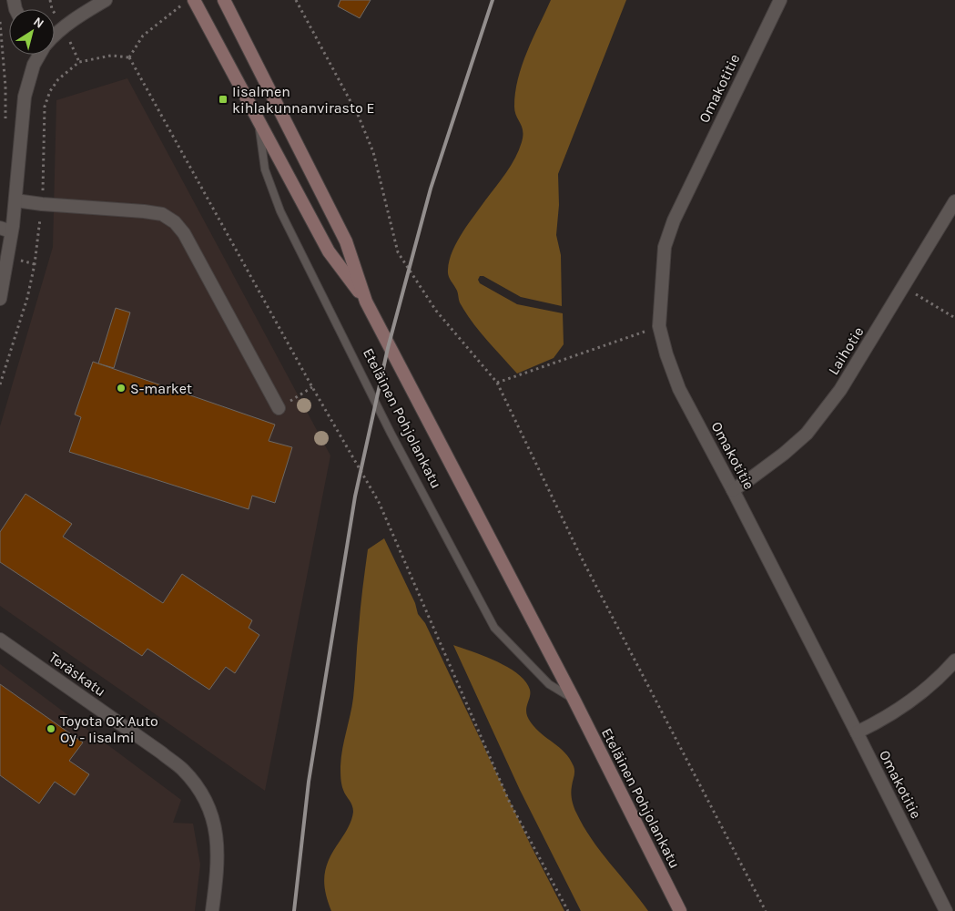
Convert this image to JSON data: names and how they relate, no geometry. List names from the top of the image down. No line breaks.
{"streets":{"main road":["Eteläinen Pohjolankatu"],"street":["Omakotitie","Laihotie","Teräskatu"]},"crossings":[["Omakotitie","Laihotie"]],"places":{"transit":["Iisalmen kihlakunnanvirasto E"],"other":["S-market","Toyota OK Auto Oy - Iisalmi"]},"north":"top right"}
